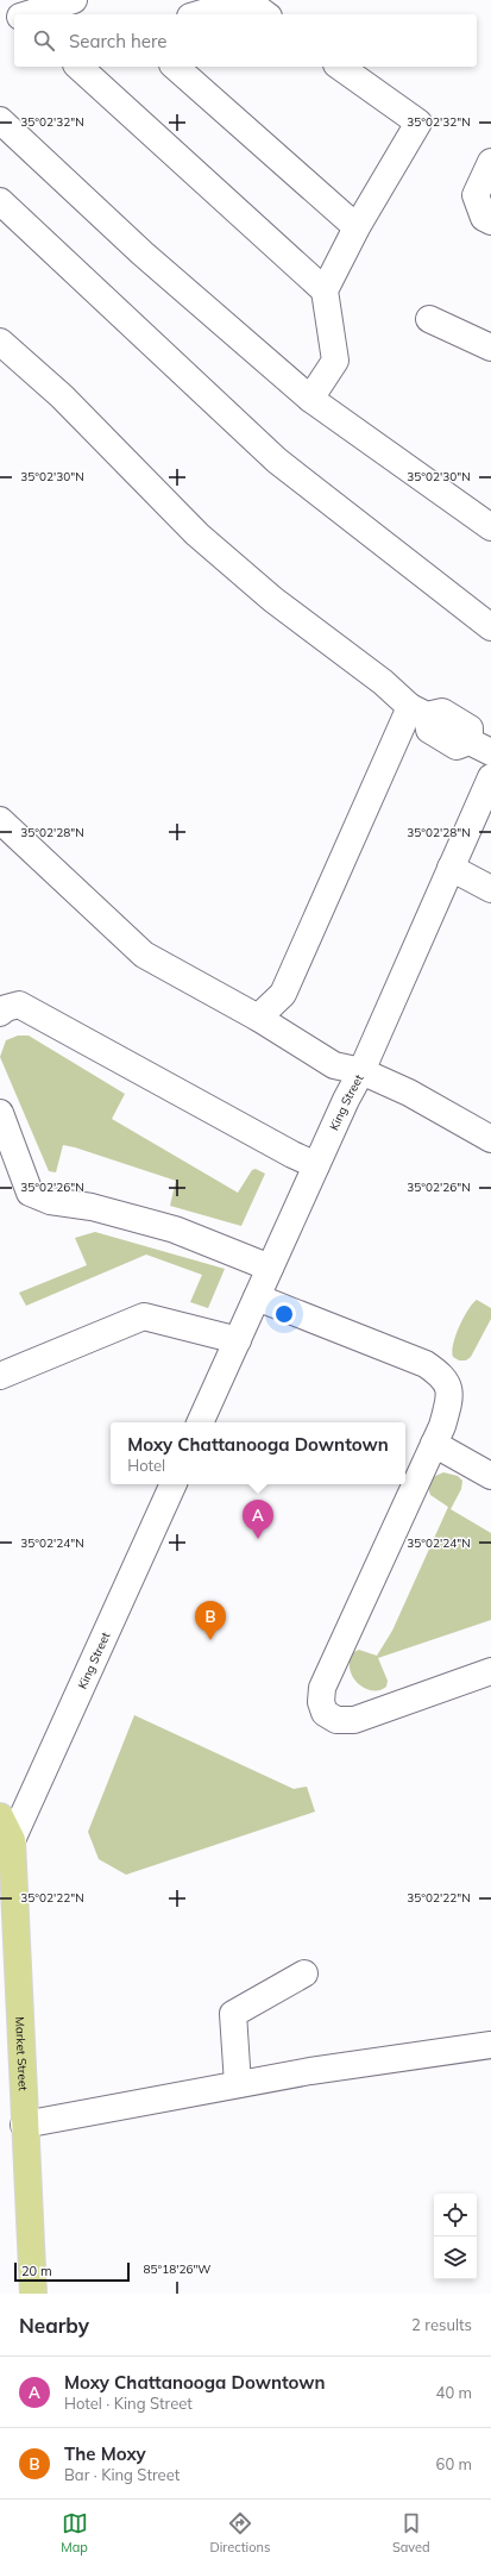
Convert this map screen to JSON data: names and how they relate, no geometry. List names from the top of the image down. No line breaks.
{"streets":{"main road":["Market Street"],"street":["King Street"]},"crossings":[["King Street","Market Street"]],"scale_bar":"20 m","page":{"search":"Search here","popup":["Moxy Chattanooga Downtown","Hotel"],"pins":["A","B"],"scale":"20 m","heading":["Nearby","2 results"],"list":[{"mark":"A","name":"Moxy Chattanooga Downtown","note":"Hotel · King Street","value":"40 m"},{"mark":"B","name":"The Moxy","note":"Bar · King Street","value":"60 m"}],"nav":["Map","Directions","Saved"]},"coordinates":["35°02'32\"N","35°02'30\"N","35°02'28\"N","35°02'26\"N","35°02'24\"N","35°02'22\"N","85°18'26\"W"]}
